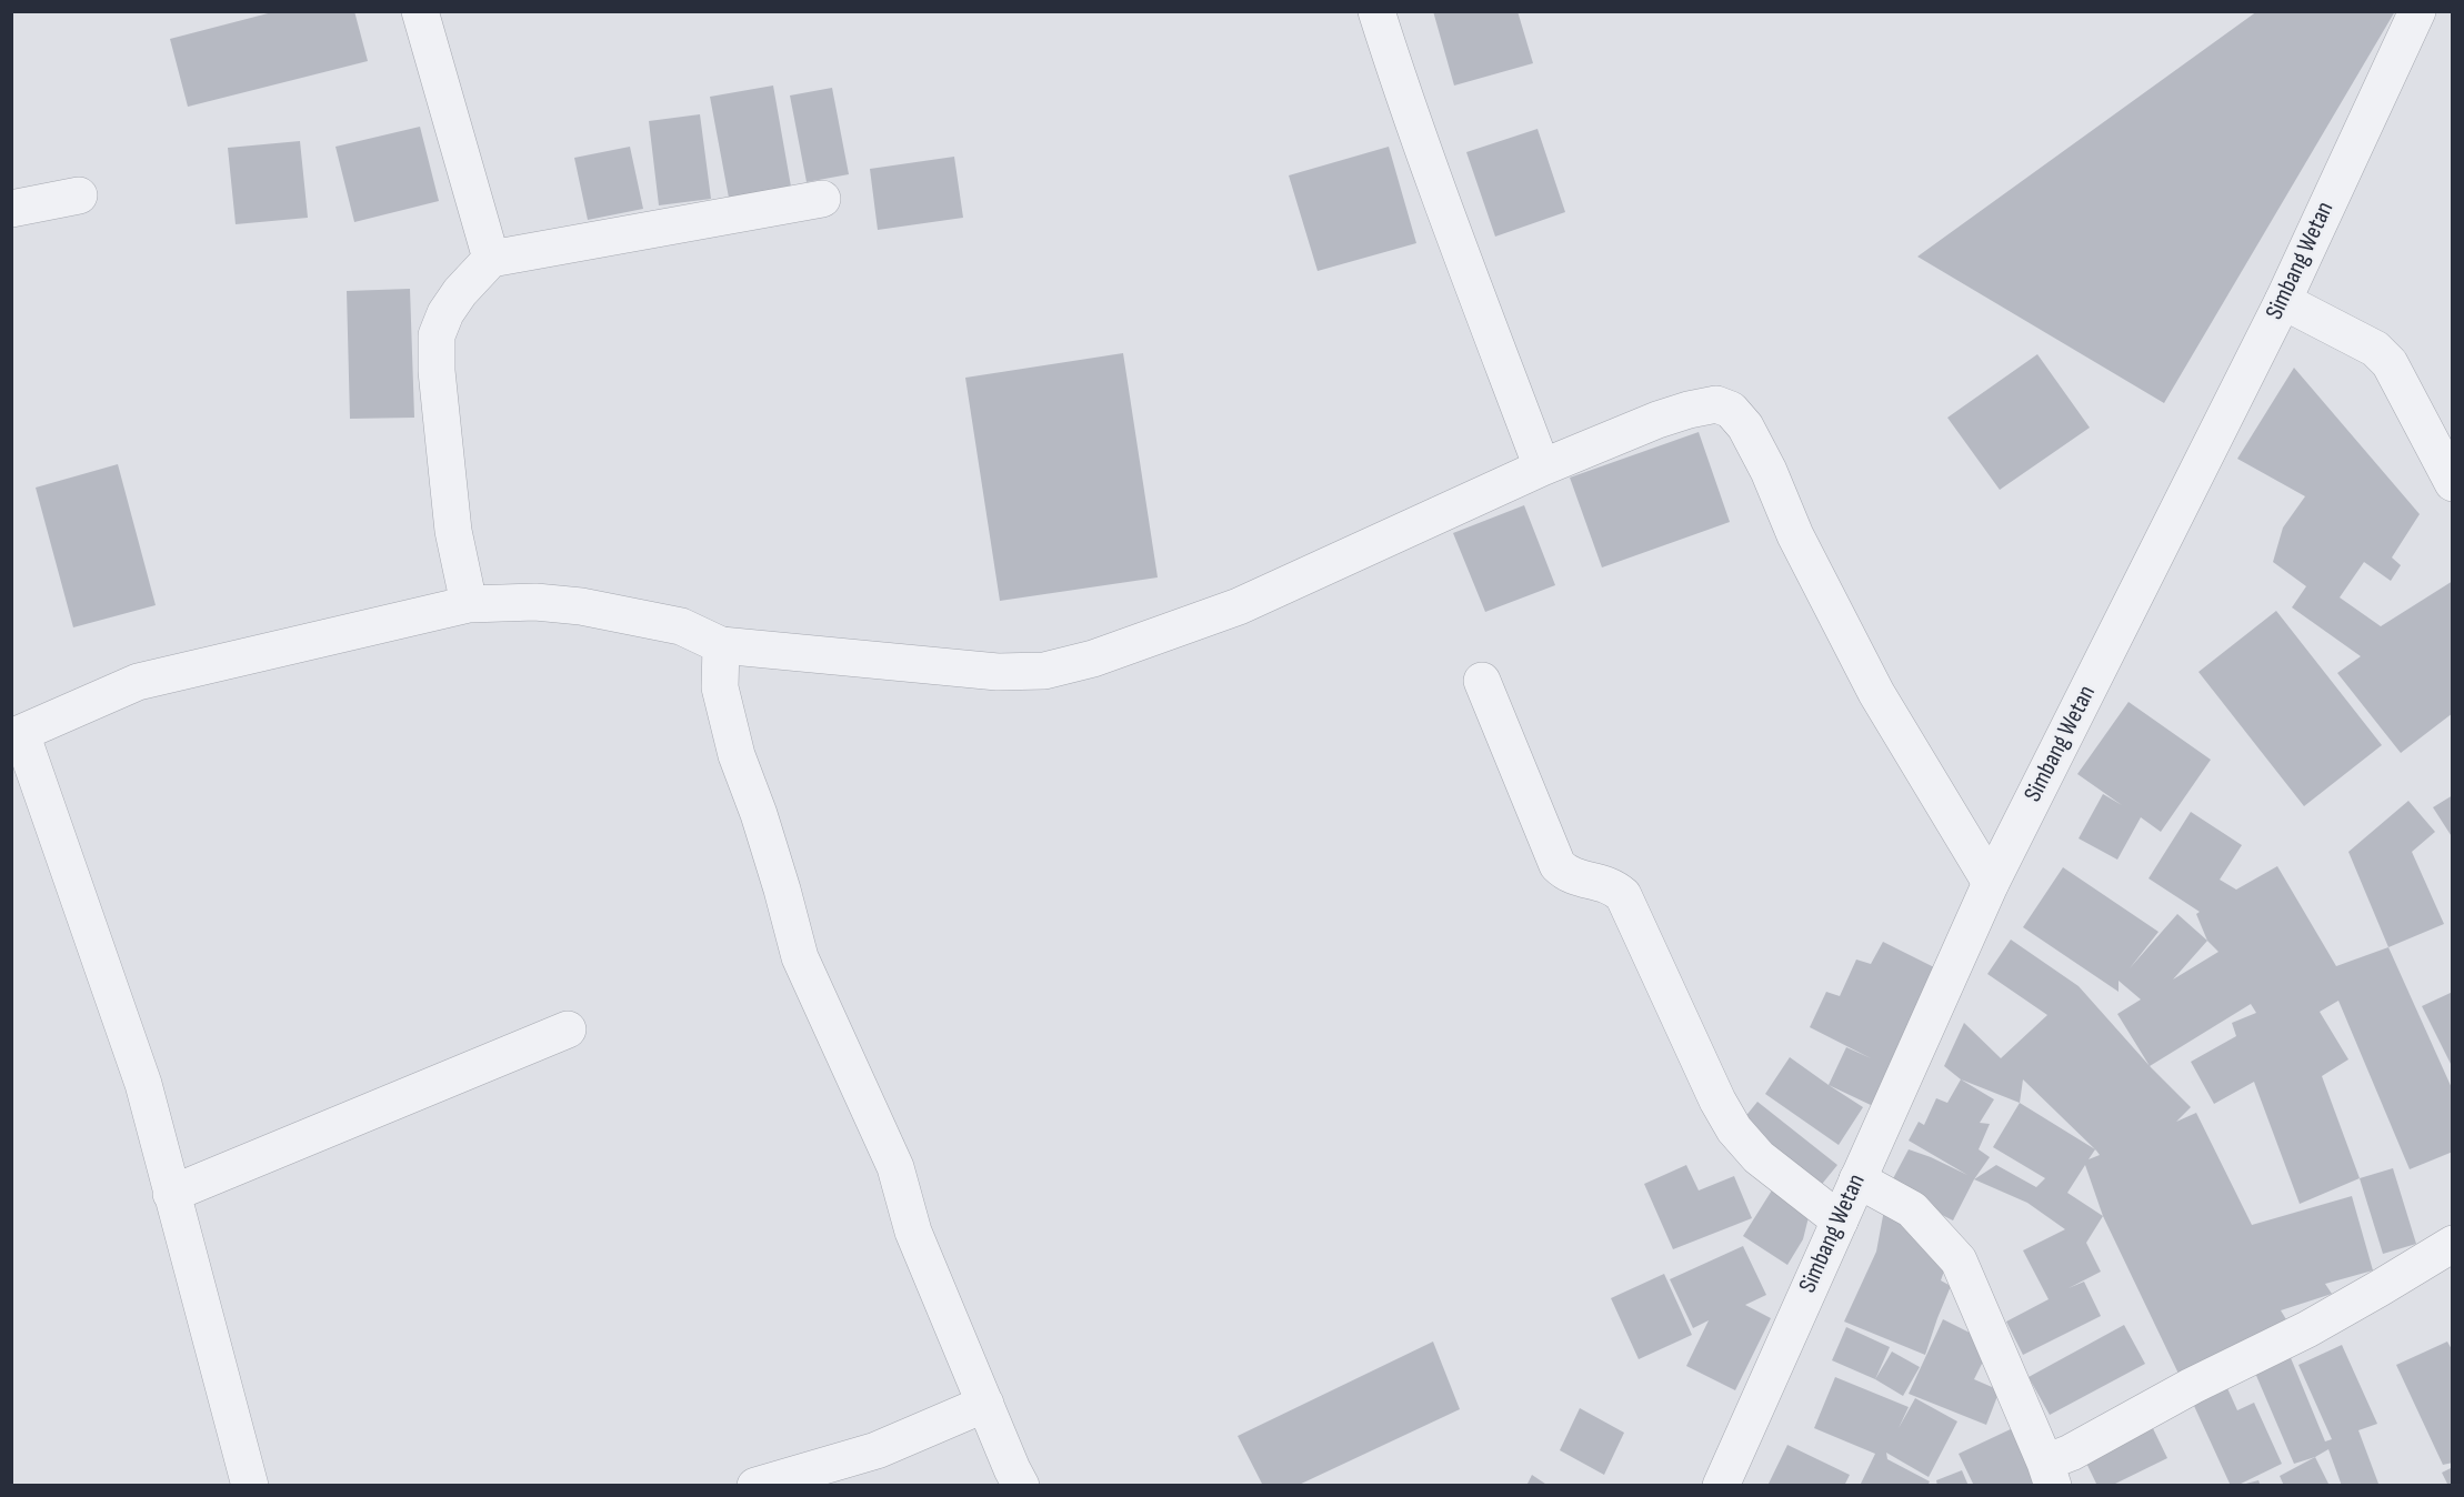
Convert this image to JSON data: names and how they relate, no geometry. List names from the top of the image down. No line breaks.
{"streets":{"street":["Simbang Wetan"]}}
